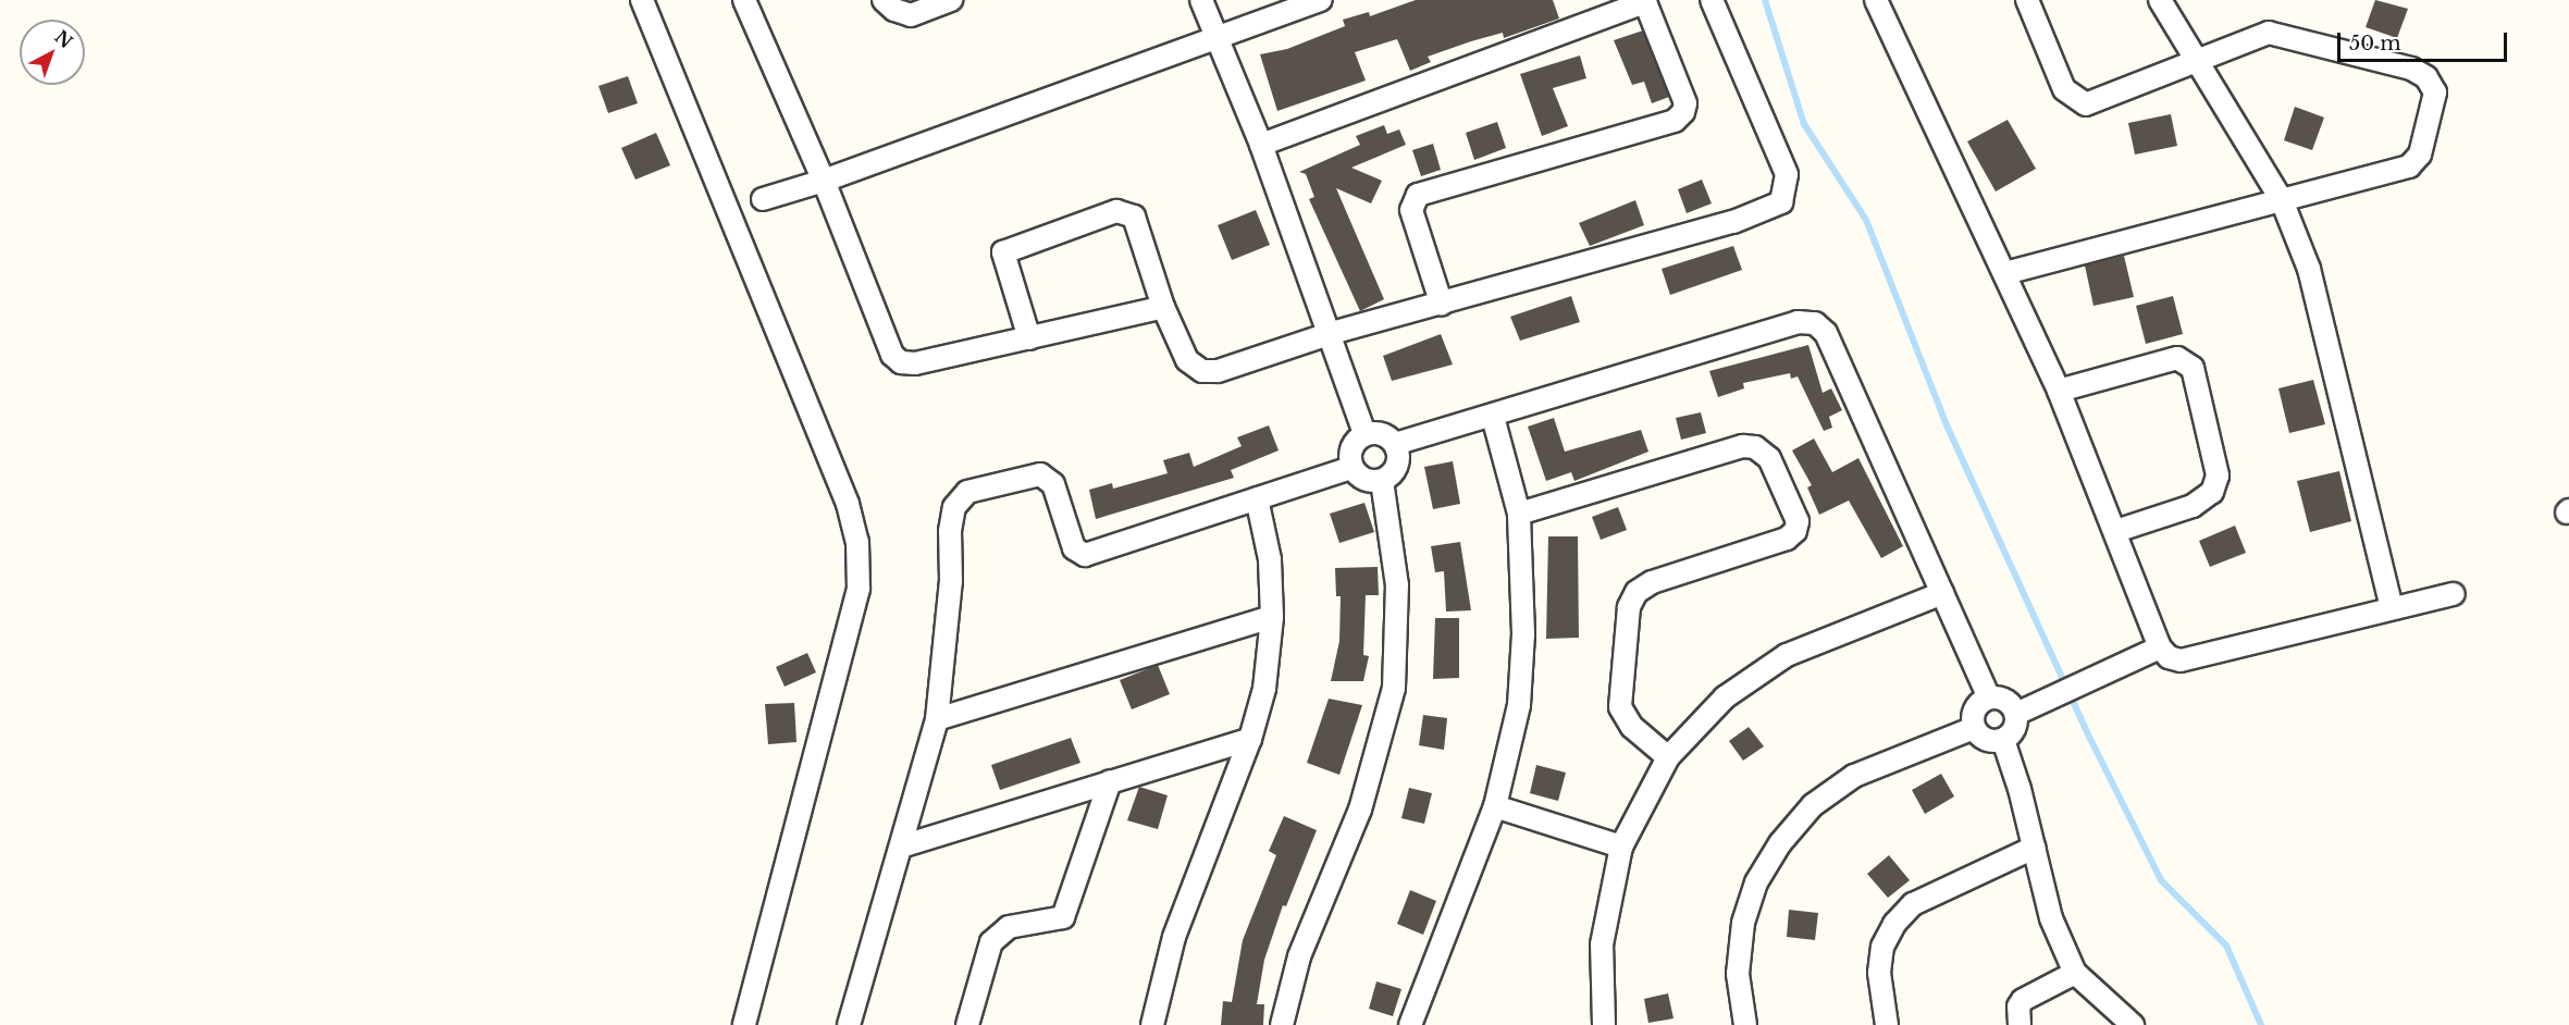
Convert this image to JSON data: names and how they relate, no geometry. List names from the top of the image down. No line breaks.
{"scale_bar":"50 m","north":"top right"}
